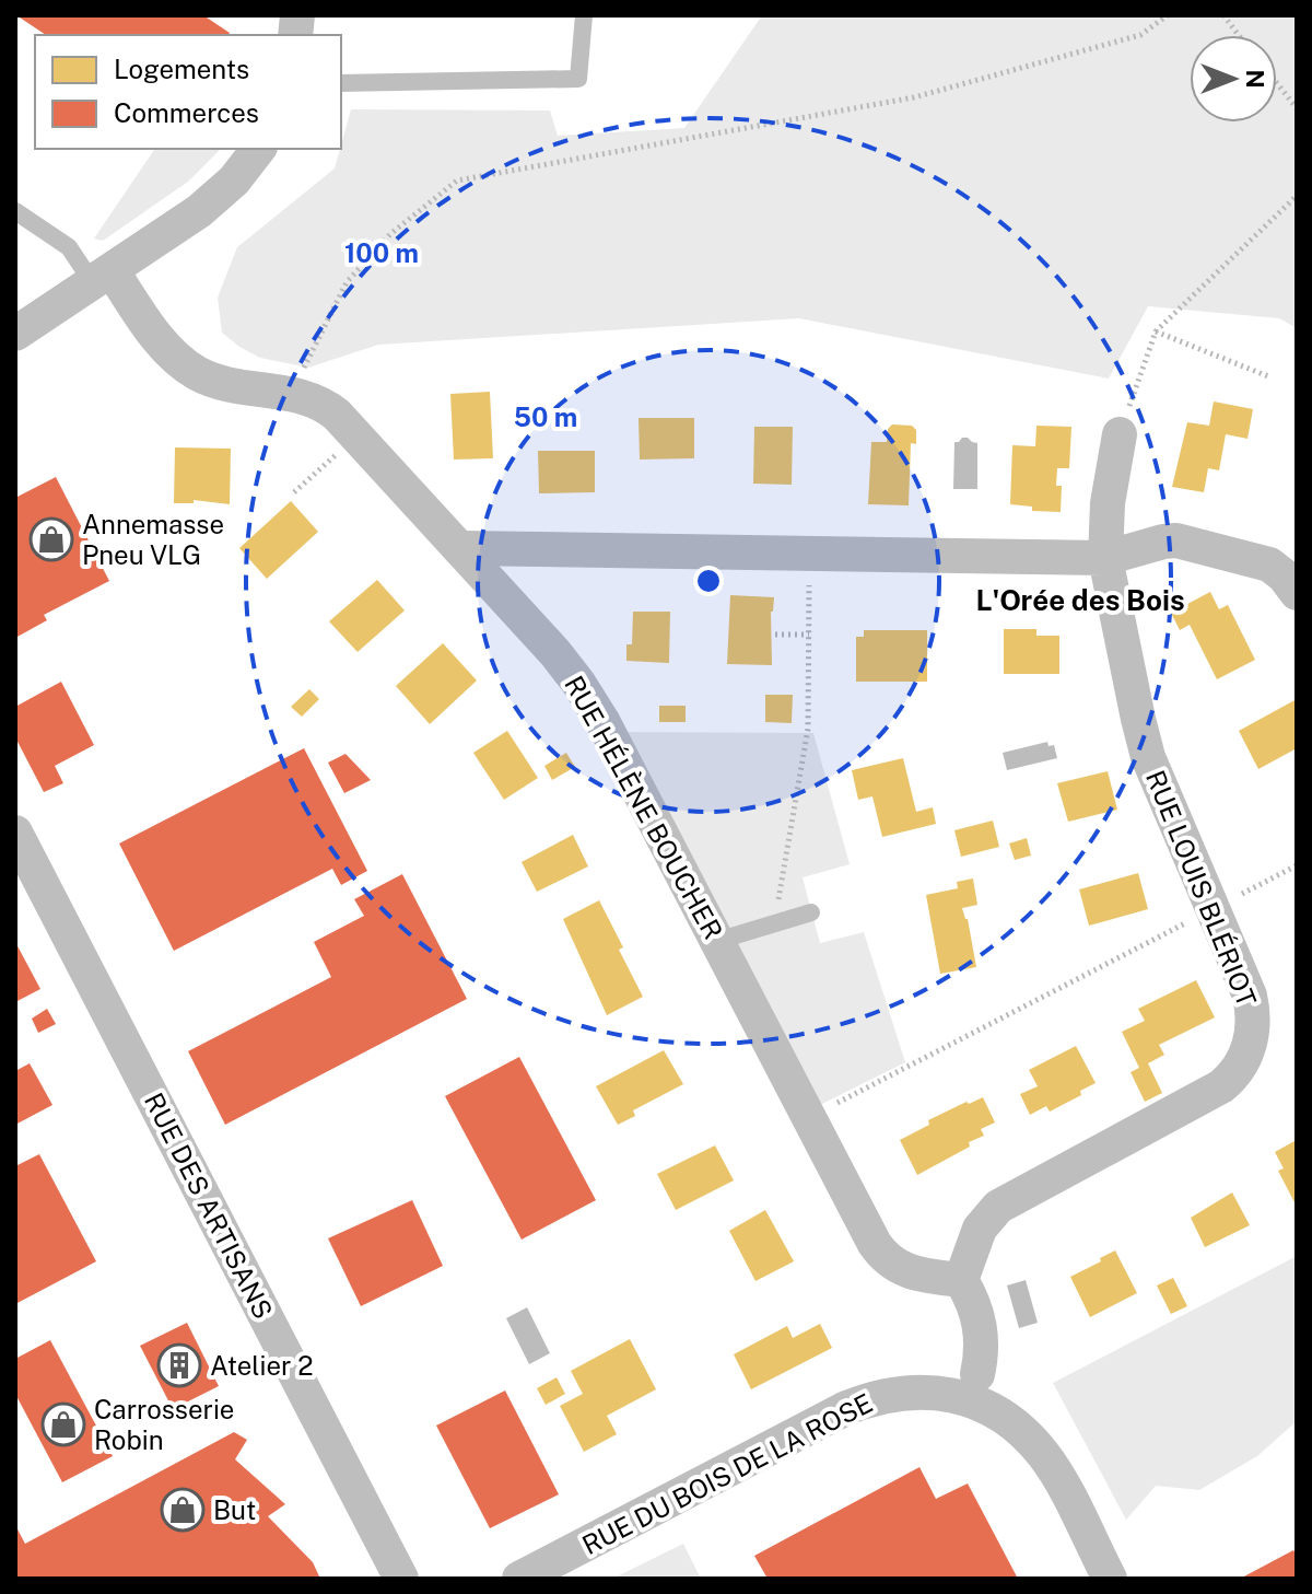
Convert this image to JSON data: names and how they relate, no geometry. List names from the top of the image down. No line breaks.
{"streets":{"street":["RUE HÉLÈNE BOUCHER","RUE LOUIS BLÉRIOT","RUE DES ARTISANS","RUE DU BOIS DE LA ROSE"]},"crossings":[["RUE HÉLÈNE BOUCHER","RUE LOUIS BLÉRIOT"]],"districts":["L'Orée des Bois"],"places":{"shop":["Annemasse Pneu VLG","Carrosserie Robin","But"],"building":["Atelier 2"]},"legend":["Logements","Commerces"],"north":"right","rings":["100 m","50 m"]}
